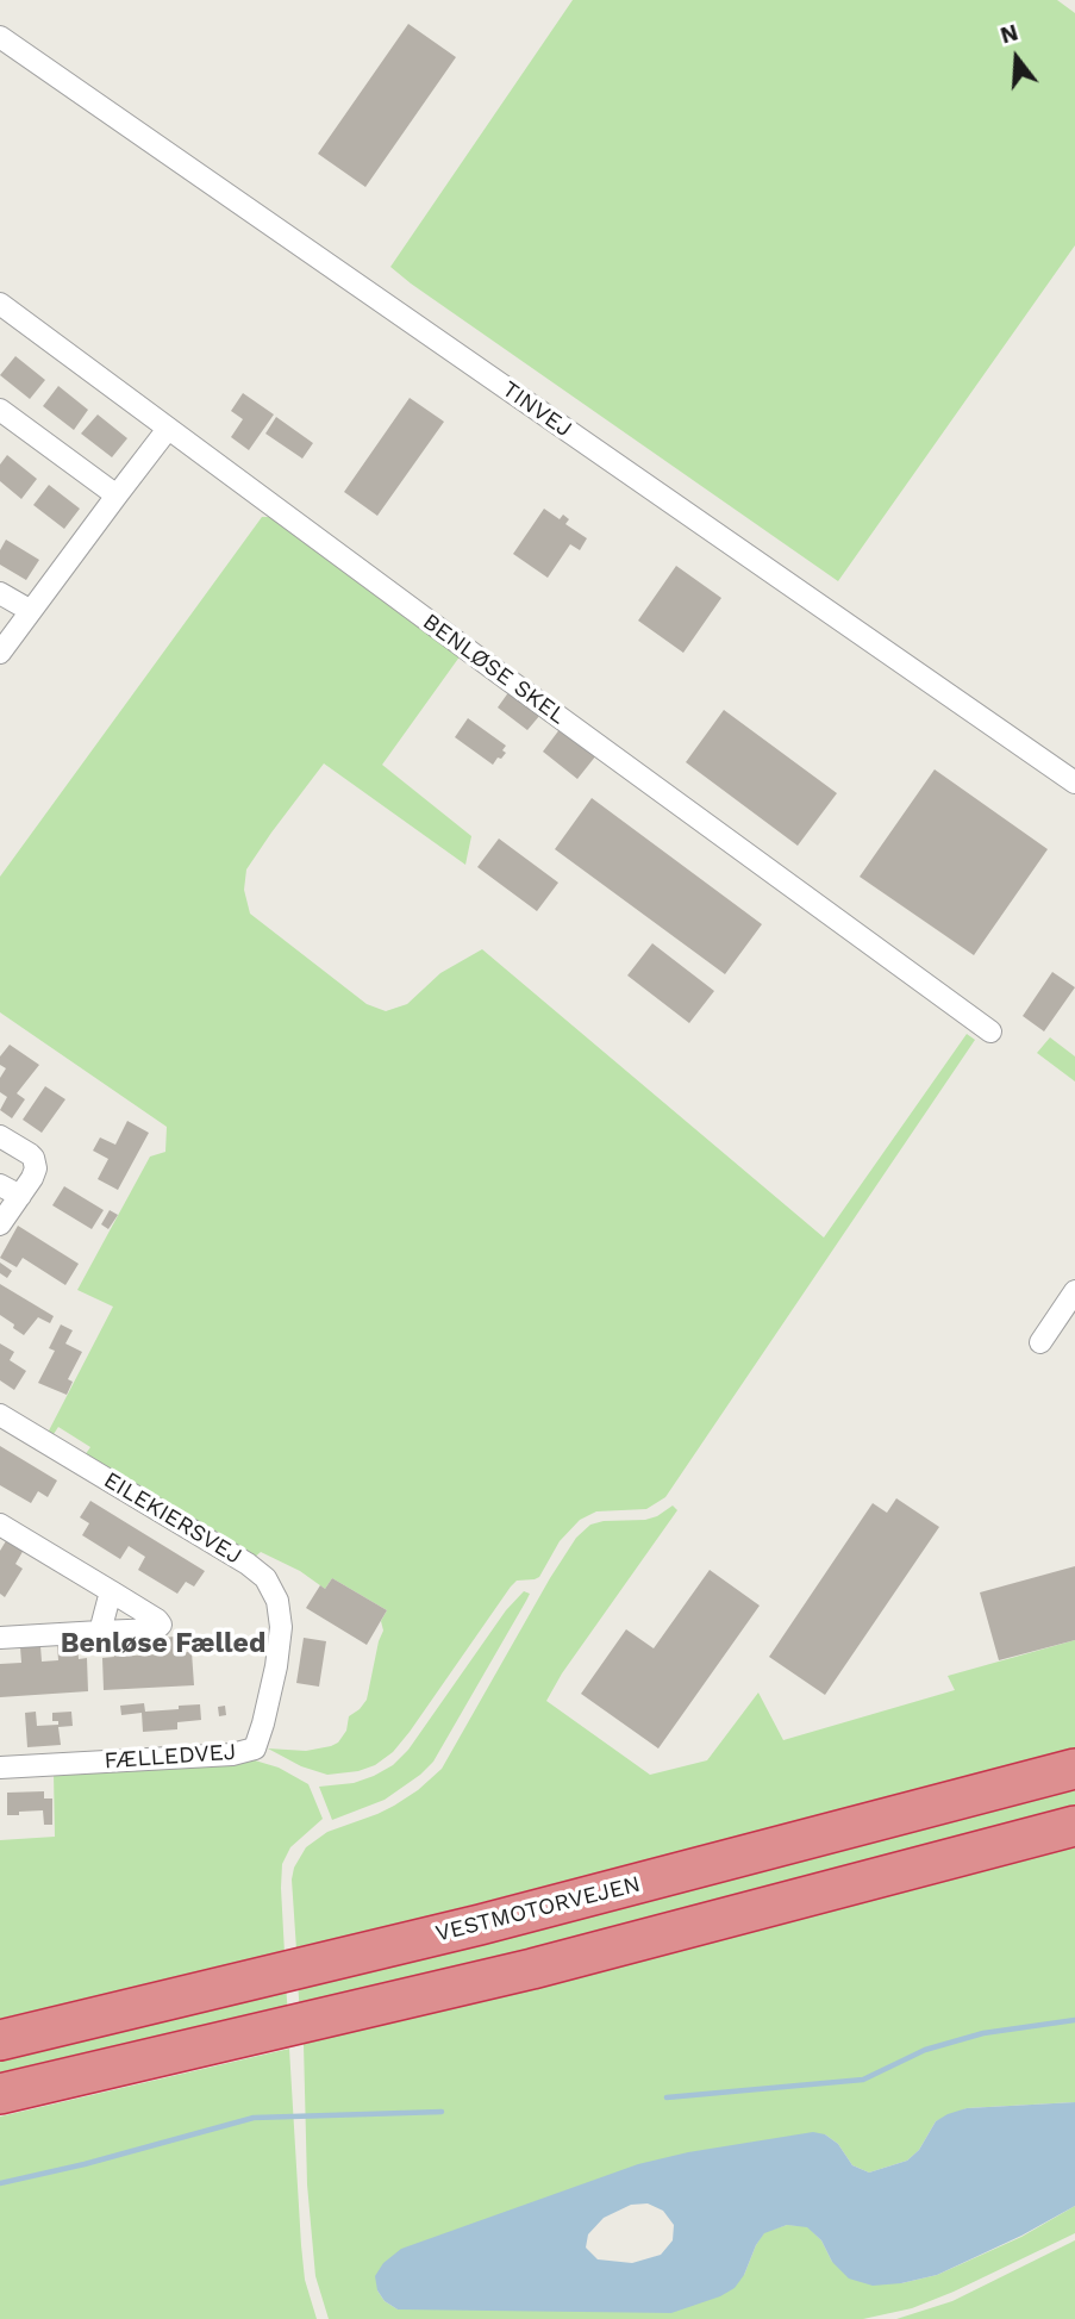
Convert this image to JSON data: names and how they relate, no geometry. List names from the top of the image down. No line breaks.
{"streets":{"highway":["VESTMOTORVEJEN"],"street":["TINVEJ","BENLØSE SKEL","EILEKIERSVEJ","FÆLLEDVEJ"]},"crossings":[["EILEKIERSVEJ","FÆLLEDVEJ"]],"districts":["Benløse Fælled"],"north":"top"}
